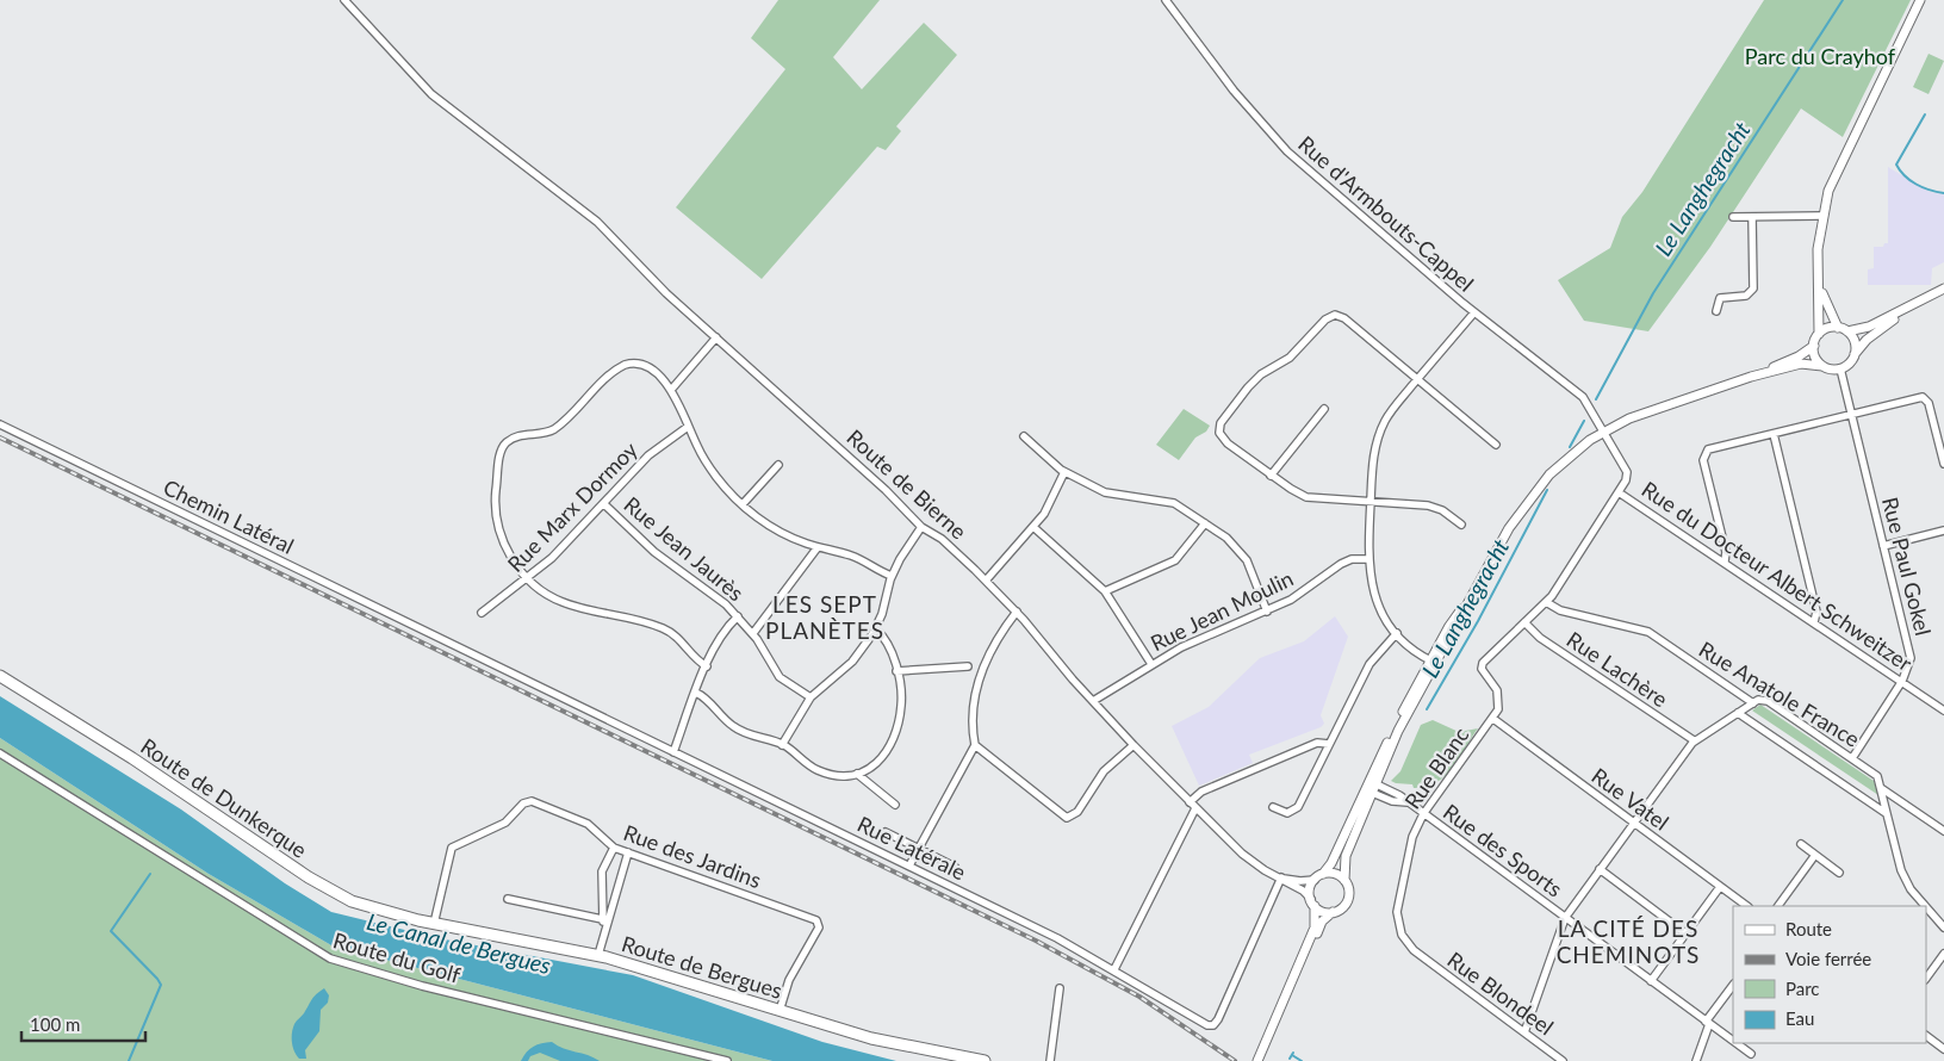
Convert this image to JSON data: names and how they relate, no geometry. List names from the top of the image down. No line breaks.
{"streets":{"main road":["Route de Dunkerque","Route de Bergues"],"street":["Rue d'Armbouts-Cappel","Route de Bierne","Rue Marx Dormoy","Chemin Latéral","Rue Jean Jaurès","Rue Paul Gokel","Rue du Docteur Albert Schweitzer","Rue Jean Moulin","Rue Lachère","Rue Anatole France","Rue Blanc","Rue Vatel","Rue Latérale","Rue des Sports","Rue des Jardins","Route du Golf","Rue Blondeel"]},"crossings":[["Rue d'Armbouts-Cappel","Rue du Docteur Albert Schweitzer"],["Route de Bierne","Rue Jean Moulin"],["Route de Bierne","Rue Latérale"],["Rue Marx Dormoy","Rue Jean Jaurès"],["Chemin Latéral","Rue Latérale"],["Rue Paul Gokel","Rue du Docteur Albert Schweitzer"],["Rue Paul Gokel","Rue Anatole France"],["Rue Lachère","Rue Blanc"],["Rue Blanc","Rue Vatel"],["Rue Blanc","Rue des Sports"],["Rue Blanc","Rue Blondeel"],["Route de Dunkerque","Route de Bergues"],["Rue des Jardins","Route de Bergues"]],"districts":["LES SEPT PLANÈTES","LA CITÉ DES CHEMINOTS"],"water":["Le Langhegracht","Le Canal de Bergues"],"parks":["Parc du Crayhof"],"legend":["Route","Voie ferrée","Parc","Eau"],"scale_bar":"100 m"}
